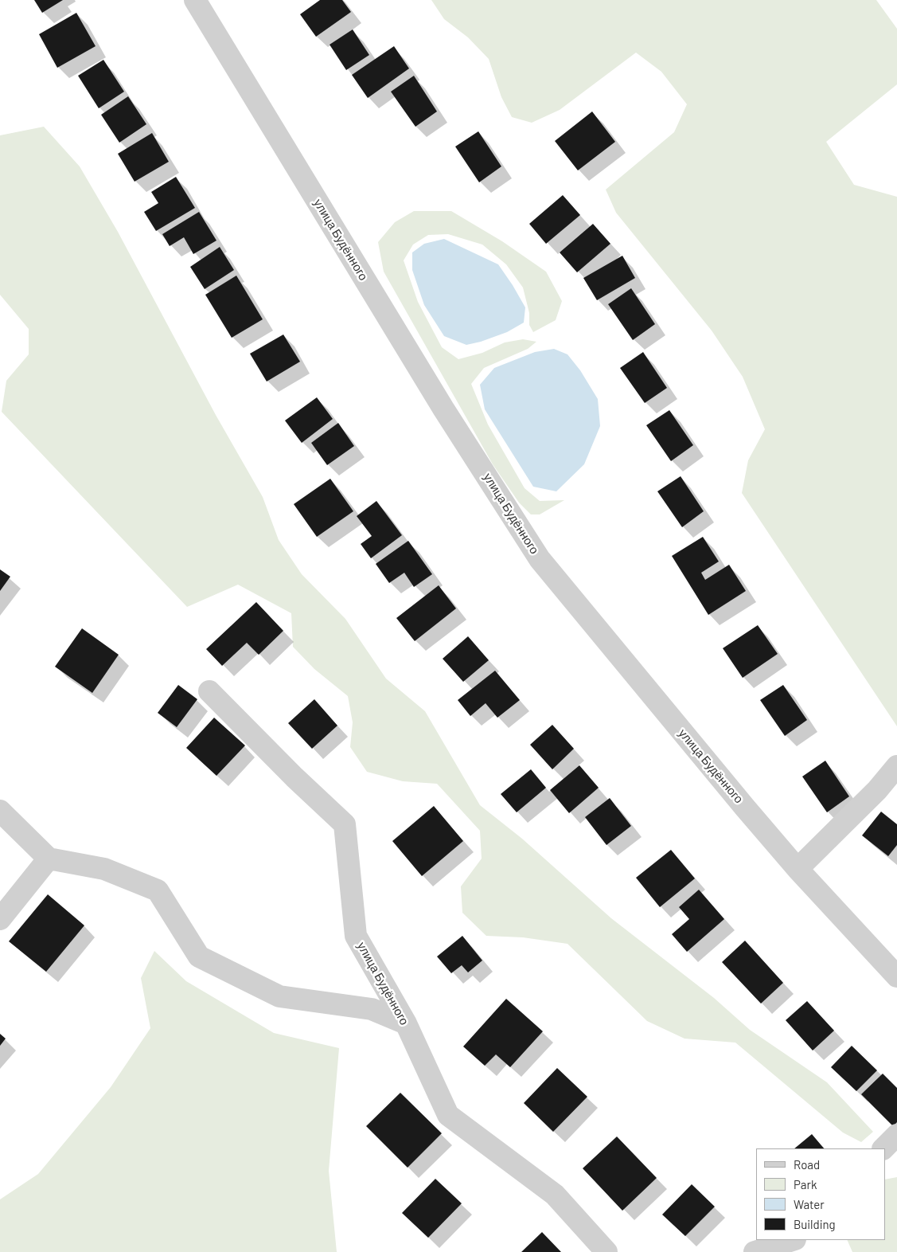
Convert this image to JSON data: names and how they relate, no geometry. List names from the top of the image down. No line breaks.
{"streets":{"street":["улица Будённого"]},"legend":["Road","Park","Water","Building"]}
